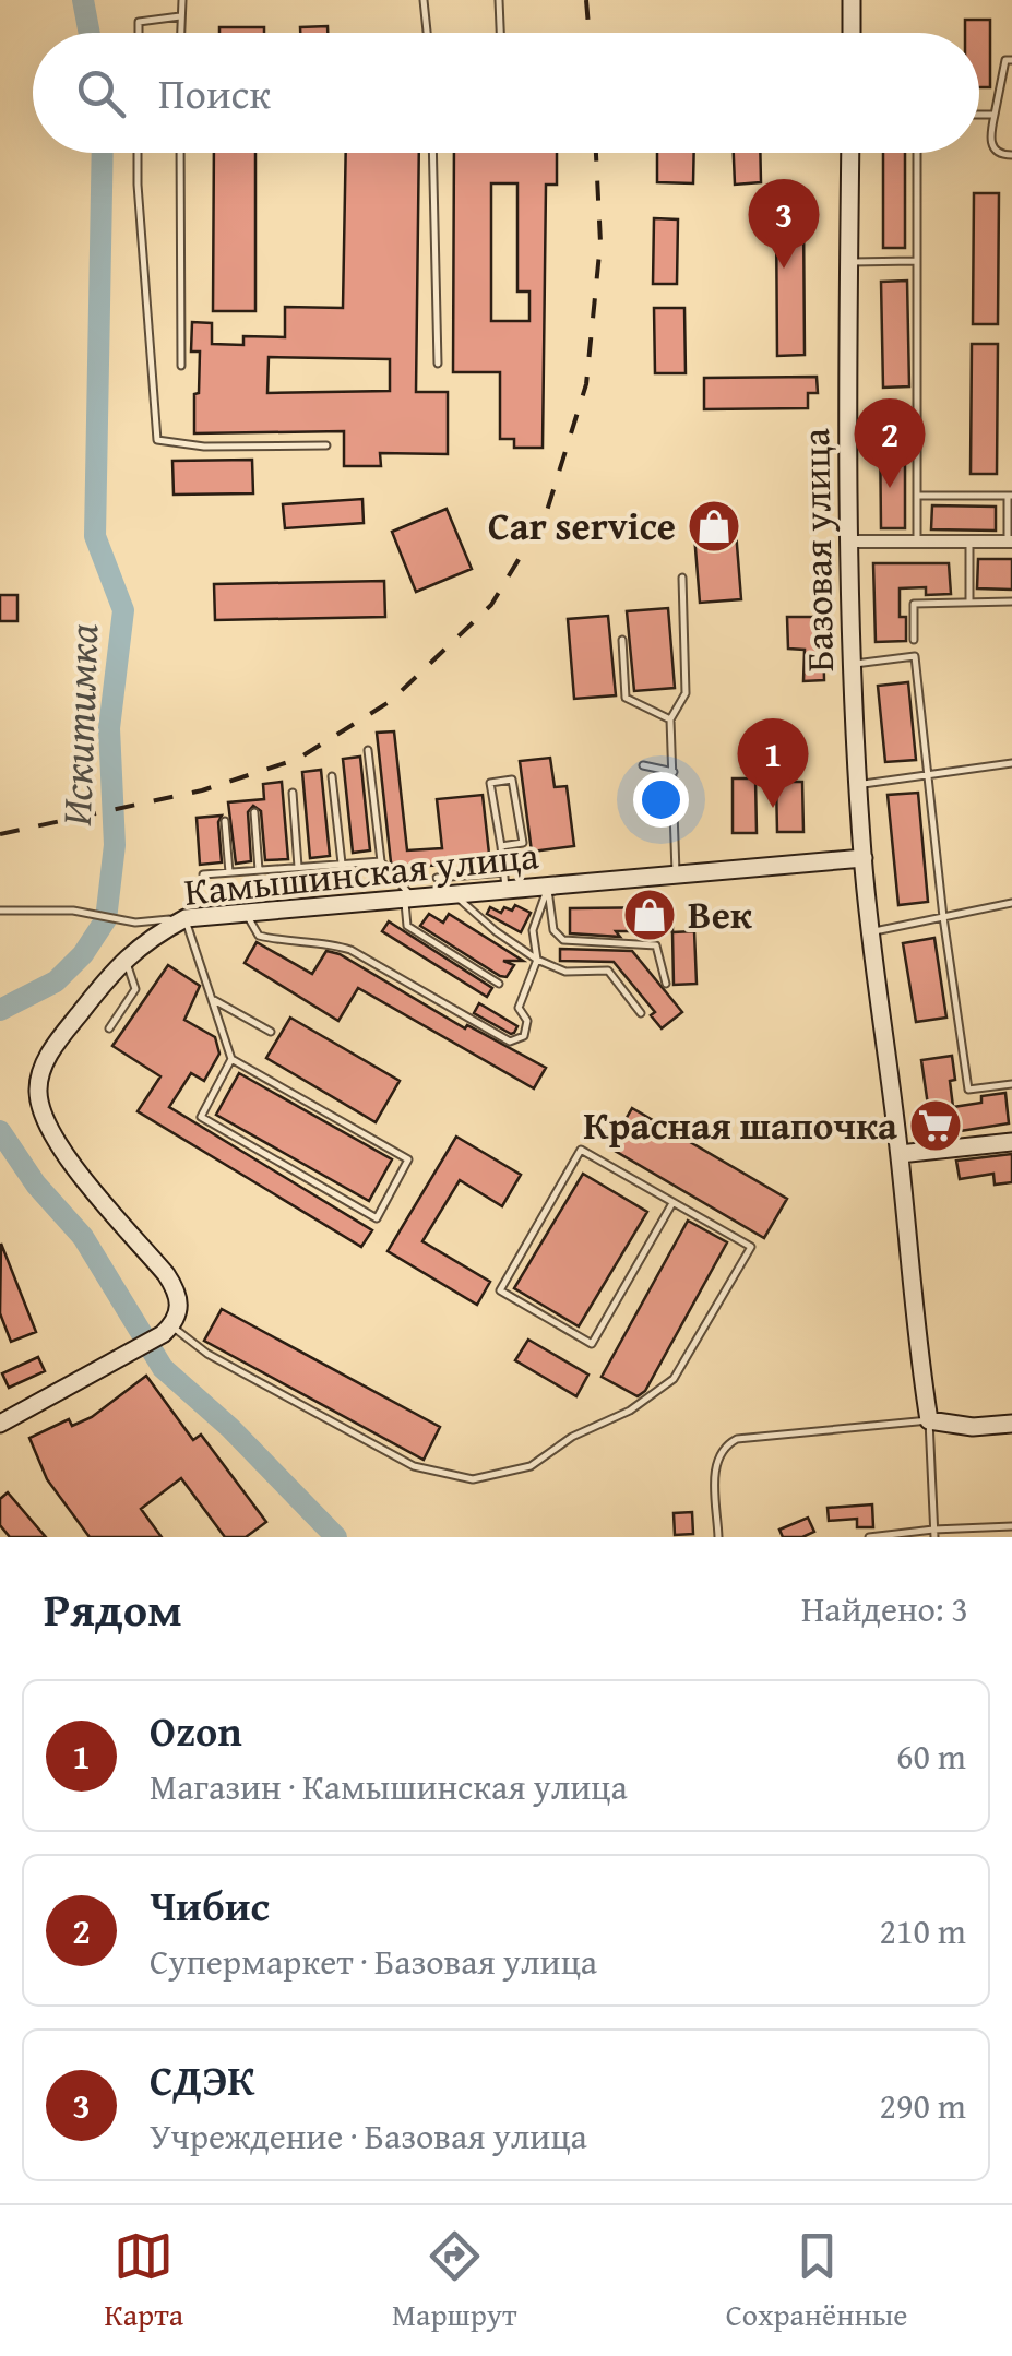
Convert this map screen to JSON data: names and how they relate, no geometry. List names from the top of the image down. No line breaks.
{"streets":{"street":["Базовая улица","Камышинская улица"]},"crossings":[["Базовая улица","Камышинская улица"]],"water":["Искитимка"],"places":{"shop":["Car service","Век"],"supermarket":["Красная шапочка"]},"page":{"search":"Поиск","pins":["3","2","1"],"heading":["Рядом","Найдено: 3"],"list":[{"mark":"1","name":"Ozon","note":"Магазин · Камышинская улица","value":"60 m"},{"mark":"2","name":"Чибис","note":"Супермаркет · Базовая улица","value":"210 m"},{"mark":"3","name":"СДЭК","note":"Учреждение · Базовая улица","value":"290 m"}],"nav":["Карта","Маршрут","Сохранённые"]}}
